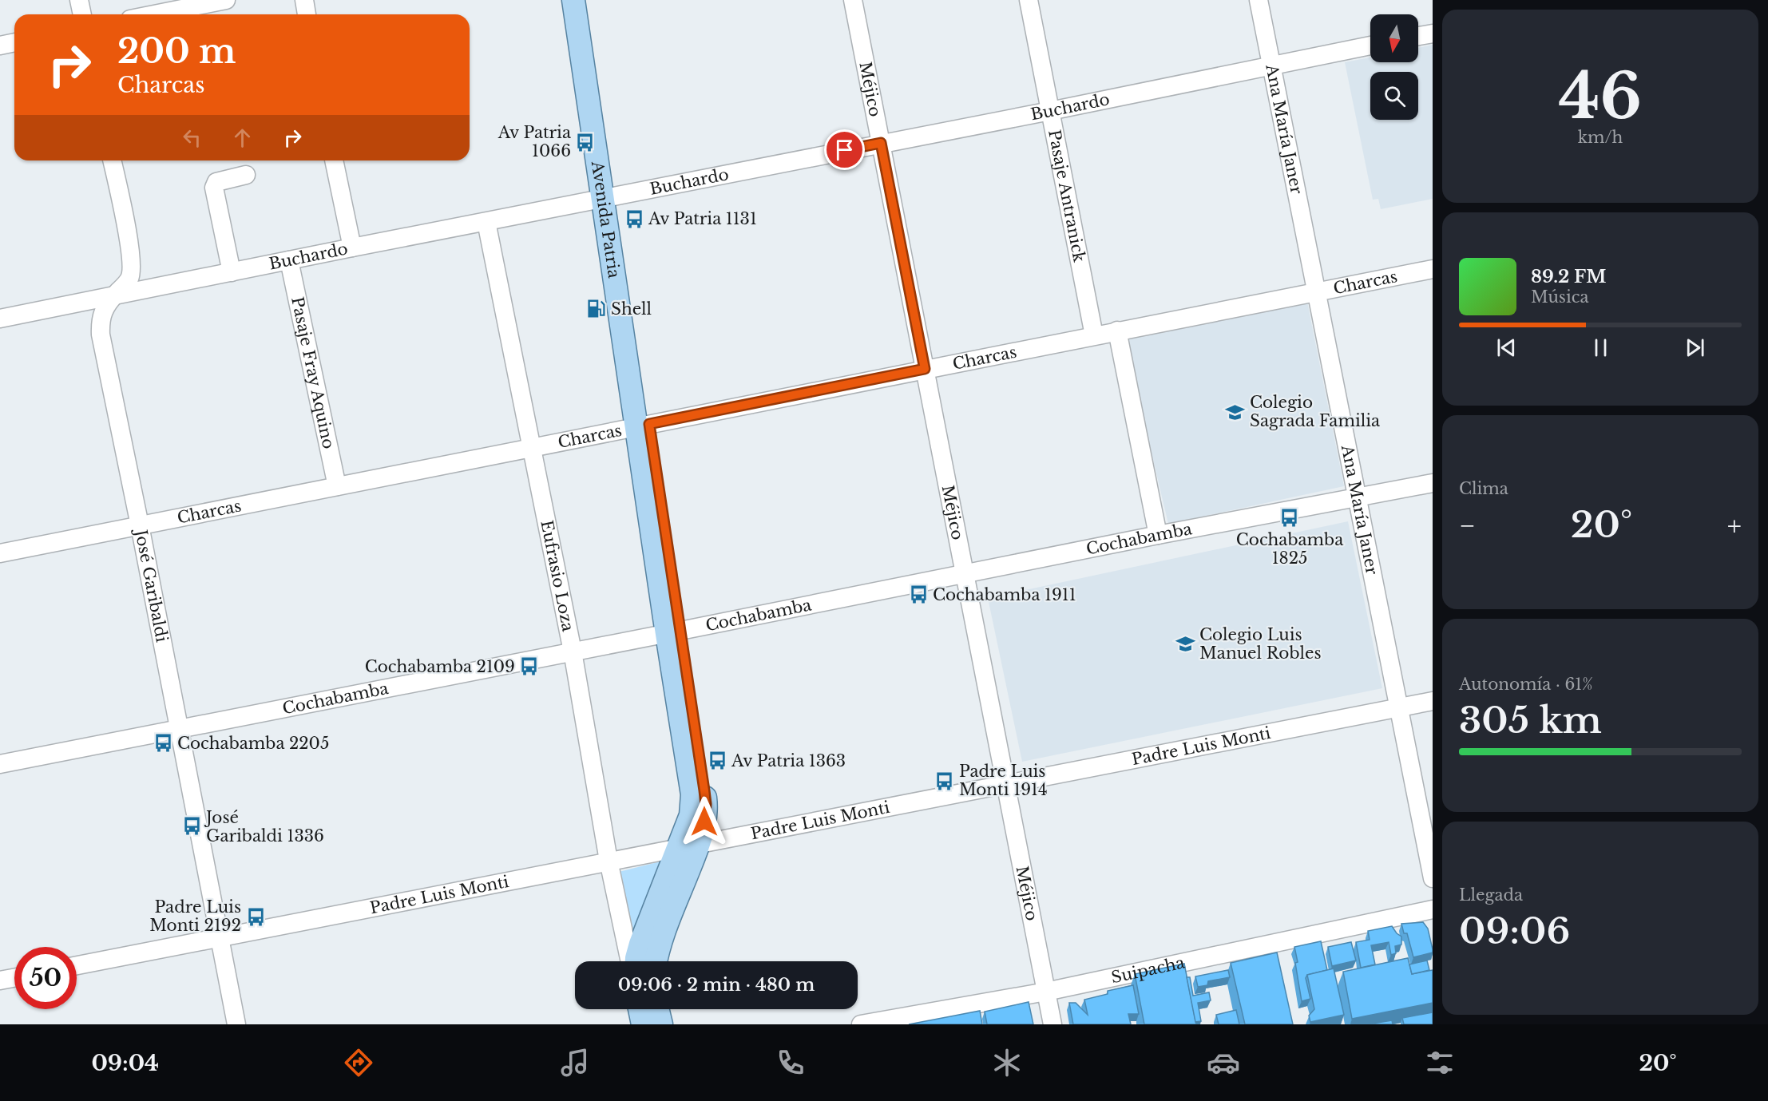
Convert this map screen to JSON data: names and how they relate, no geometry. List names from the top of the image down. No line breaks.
{"streets":{"main road":["Avenida Patria"],"street":["Méjico","Buchardo","Ana María Janer","Pasaje Antranick","Charcas","Pasaje Fray Aquino","Cochabamba","Eufrasio Loza","José Garibaldi","Padre Luis Monti","Suipacha"]},"crossings":[["Méjico","Buchardo"],["Méjico","Charcas"],["Méjico","Cochabamba"],["Méjico","Padre Luis Monti"],["Méjico","Suipacha"],["Buchardo","Ana María Janer"],["Buchardo","Pasaje Antranick"],["Buchardo","Avenida Patria"],["Buchardo","Pasaje Fray Aquino"],["Buchardo","Eufrasio Loza"],["Buchardo","José Garibaldi"],["Ana María Janer","Charcas"],["Ana María Janer","Cochabamba"],["Ana María Janer","Padre Luis Monti"],["Pasaje Antranick","Charcas"],["Avenida Patria","Charcas"],["Avenida Patria","Cochabamba"],["Avenida Patria","Eufrasio Loza"],["Avenida Patria","Padre Luis Monti"],["Charcas","Pasaje Fray Aquino"],["Charcas","Eufrasio Loza"],["Charcas","José Garibaldi"],["Cochabamba","Eufrasio Loza"],["Cochabamba","José Garibaldi"],["Eufrasio Loza","Padre Luis Monti"],["José Garibaldi","Padre Luis Monti"]],"places":{"bus stop":["Av Patria 1066","Av Patria 1131","Cochabamba 1825","Cochabamba 1911","Cochabamba 2109","Cochabamba 2205","Av Patria 1363","Padre Luis Monti 1914","José Garibaldi 1336","Padre Luis Monti 2192"],"fuel station":["Shell"],"school or university":["Colegio Sagrada Familia","Colegio Luis Manuel Robles"]},"north":"bottom","page":{"tile":[["46","km/h"],"Clima",["Autonomía · 61%","305 km"],["Llegada","09:06"]],"turn":["200 m","Charcas"],"song":["89.2 FM","Música"],"heat":["−","20°","+"],"limit":"50","trip":"09:06 · 2 min · 480 m","tabs":["09:04","20°"]}}
